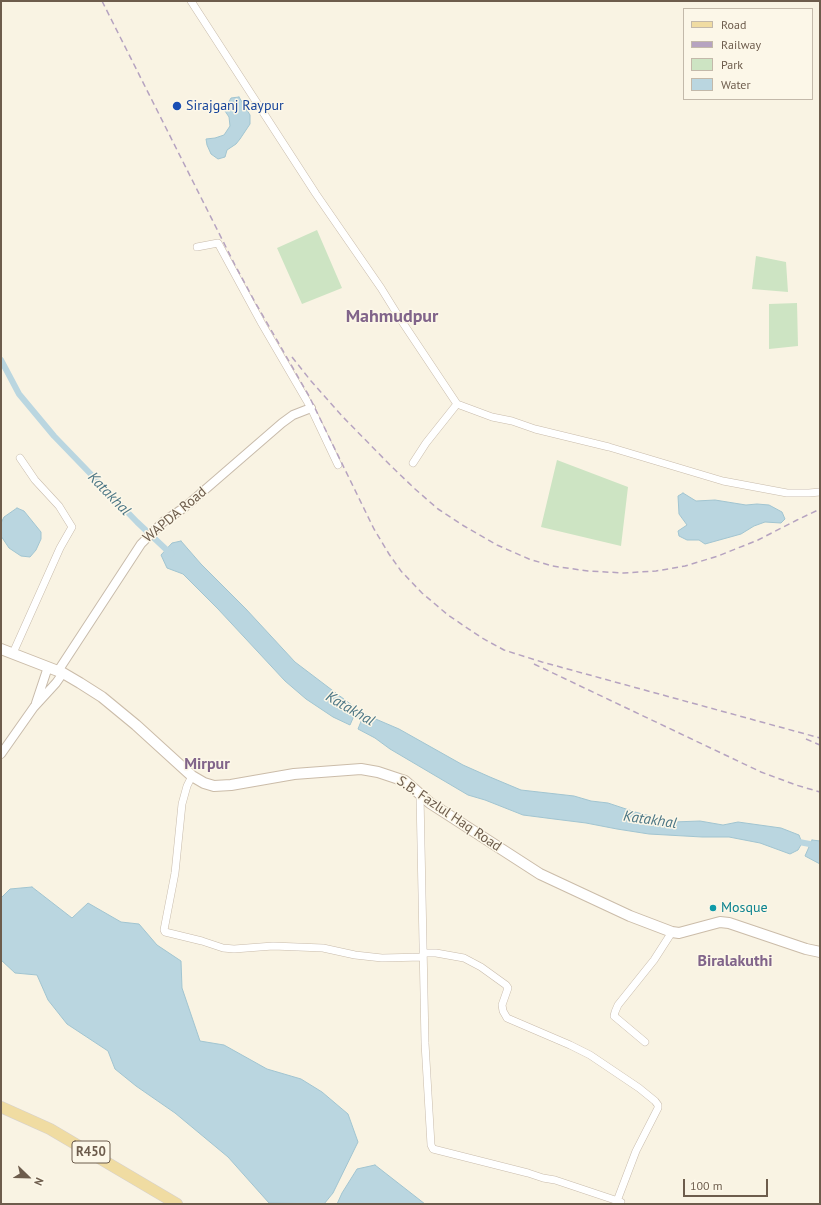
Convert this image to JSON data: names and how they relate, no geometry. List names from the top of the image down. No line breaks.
{"streets":{"main road":["S.B. Fazlul Haq Road","R450"],"street":["WAPDA Road"]},"crossings":[["WAPDA Road","S.B. Fazlul Haq Road"]],"districts":["Mahmudpur","Mirpur","Biralakuthi"],"water":["Katakhal"],"places":["Sirajganj Raypur","Mosque"],"legend":["Road","Railway","Park","Water"],"scale_bar":"100 m","north":"bottom right"}
